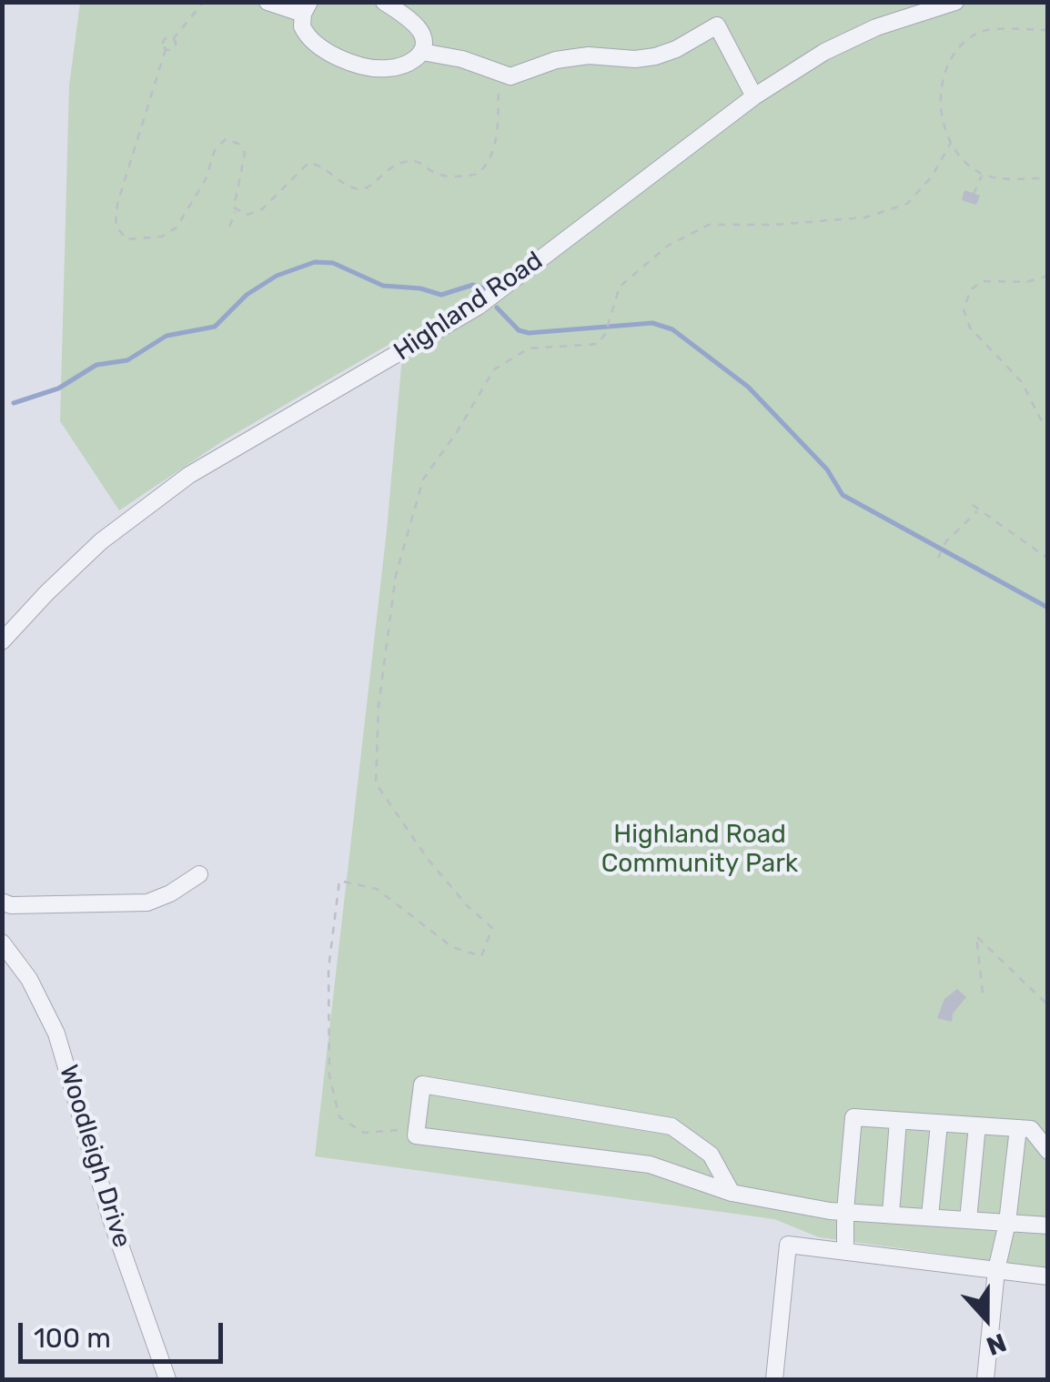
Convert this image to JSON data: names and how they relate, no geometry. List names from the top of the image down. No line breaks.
{"streets":{"street":["Highland Road","Woodleigh Drive"]},"parks":["Highland Road Community Park"],"scale_bar":"100 m","north":"bottom"}
